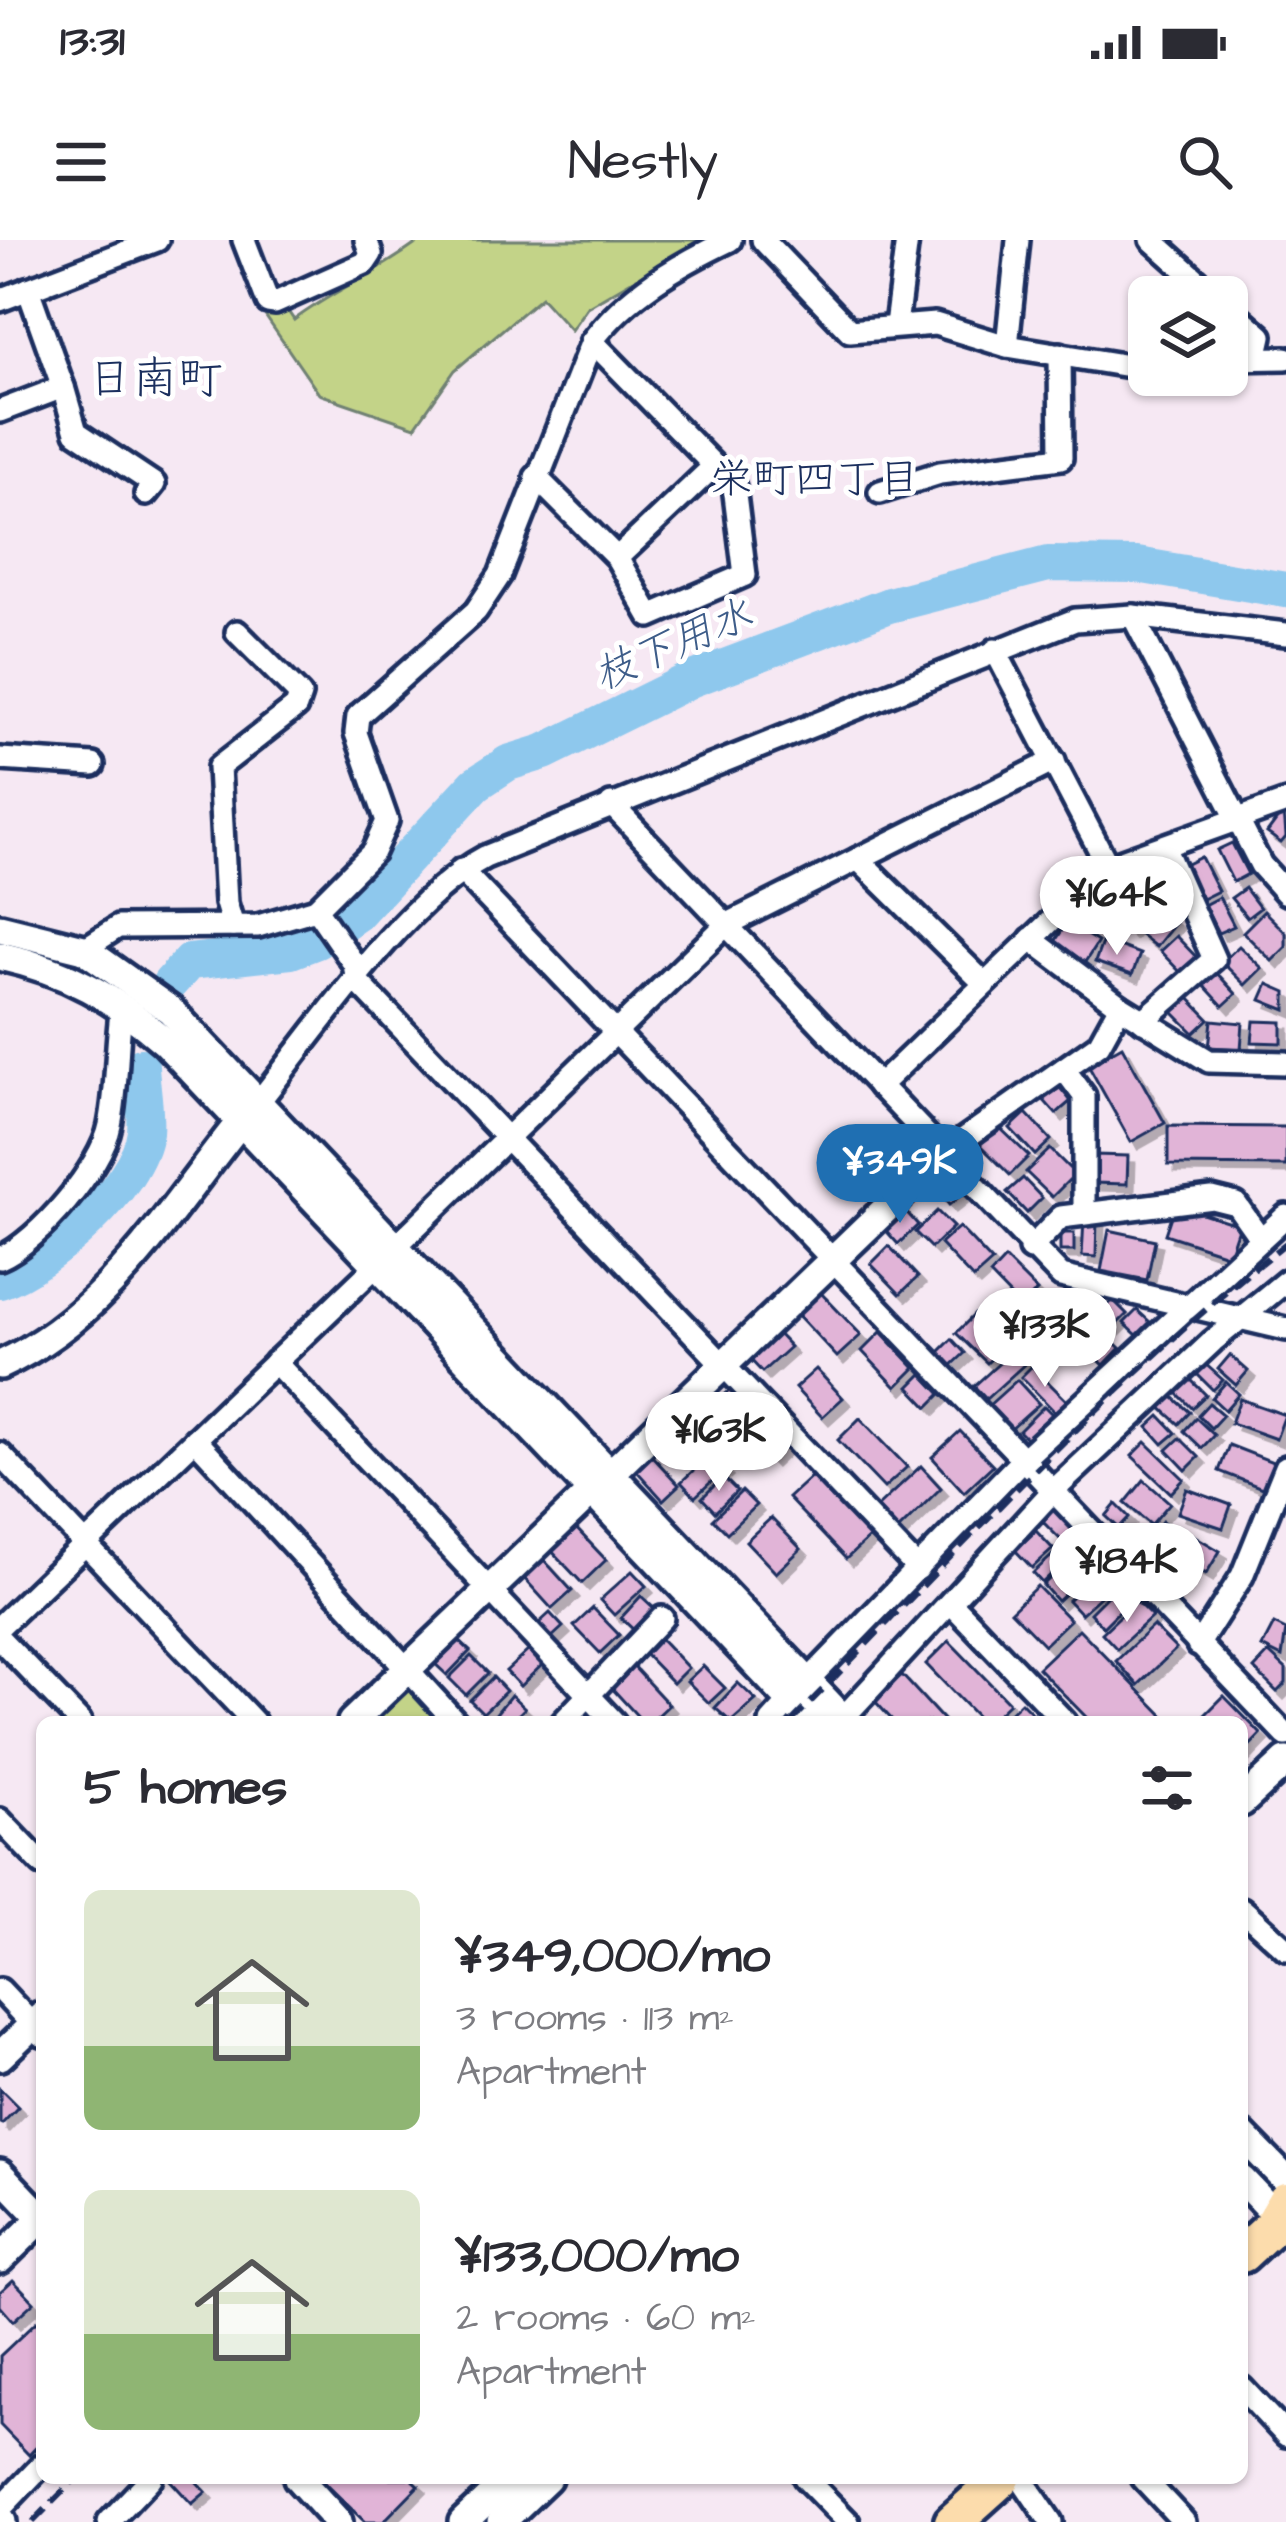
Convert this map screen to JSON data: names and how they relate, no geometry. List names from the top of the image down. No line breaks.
{"districts":["日南町","栄町四丁目"],"water":["枝下用水"],"page":{"status":"13:31","header":"Nestly","price":["¥164K","¥349K","¥133K","¥163K","¥184K"],"heading":"5 homes","list":[{"name":"¥349,000/mo","note":"3 rooms · 113 m² · Apartment"},{"name":"¥133,000/mo","note":"2 rooms · 60 m² · Apartment"}]}}
